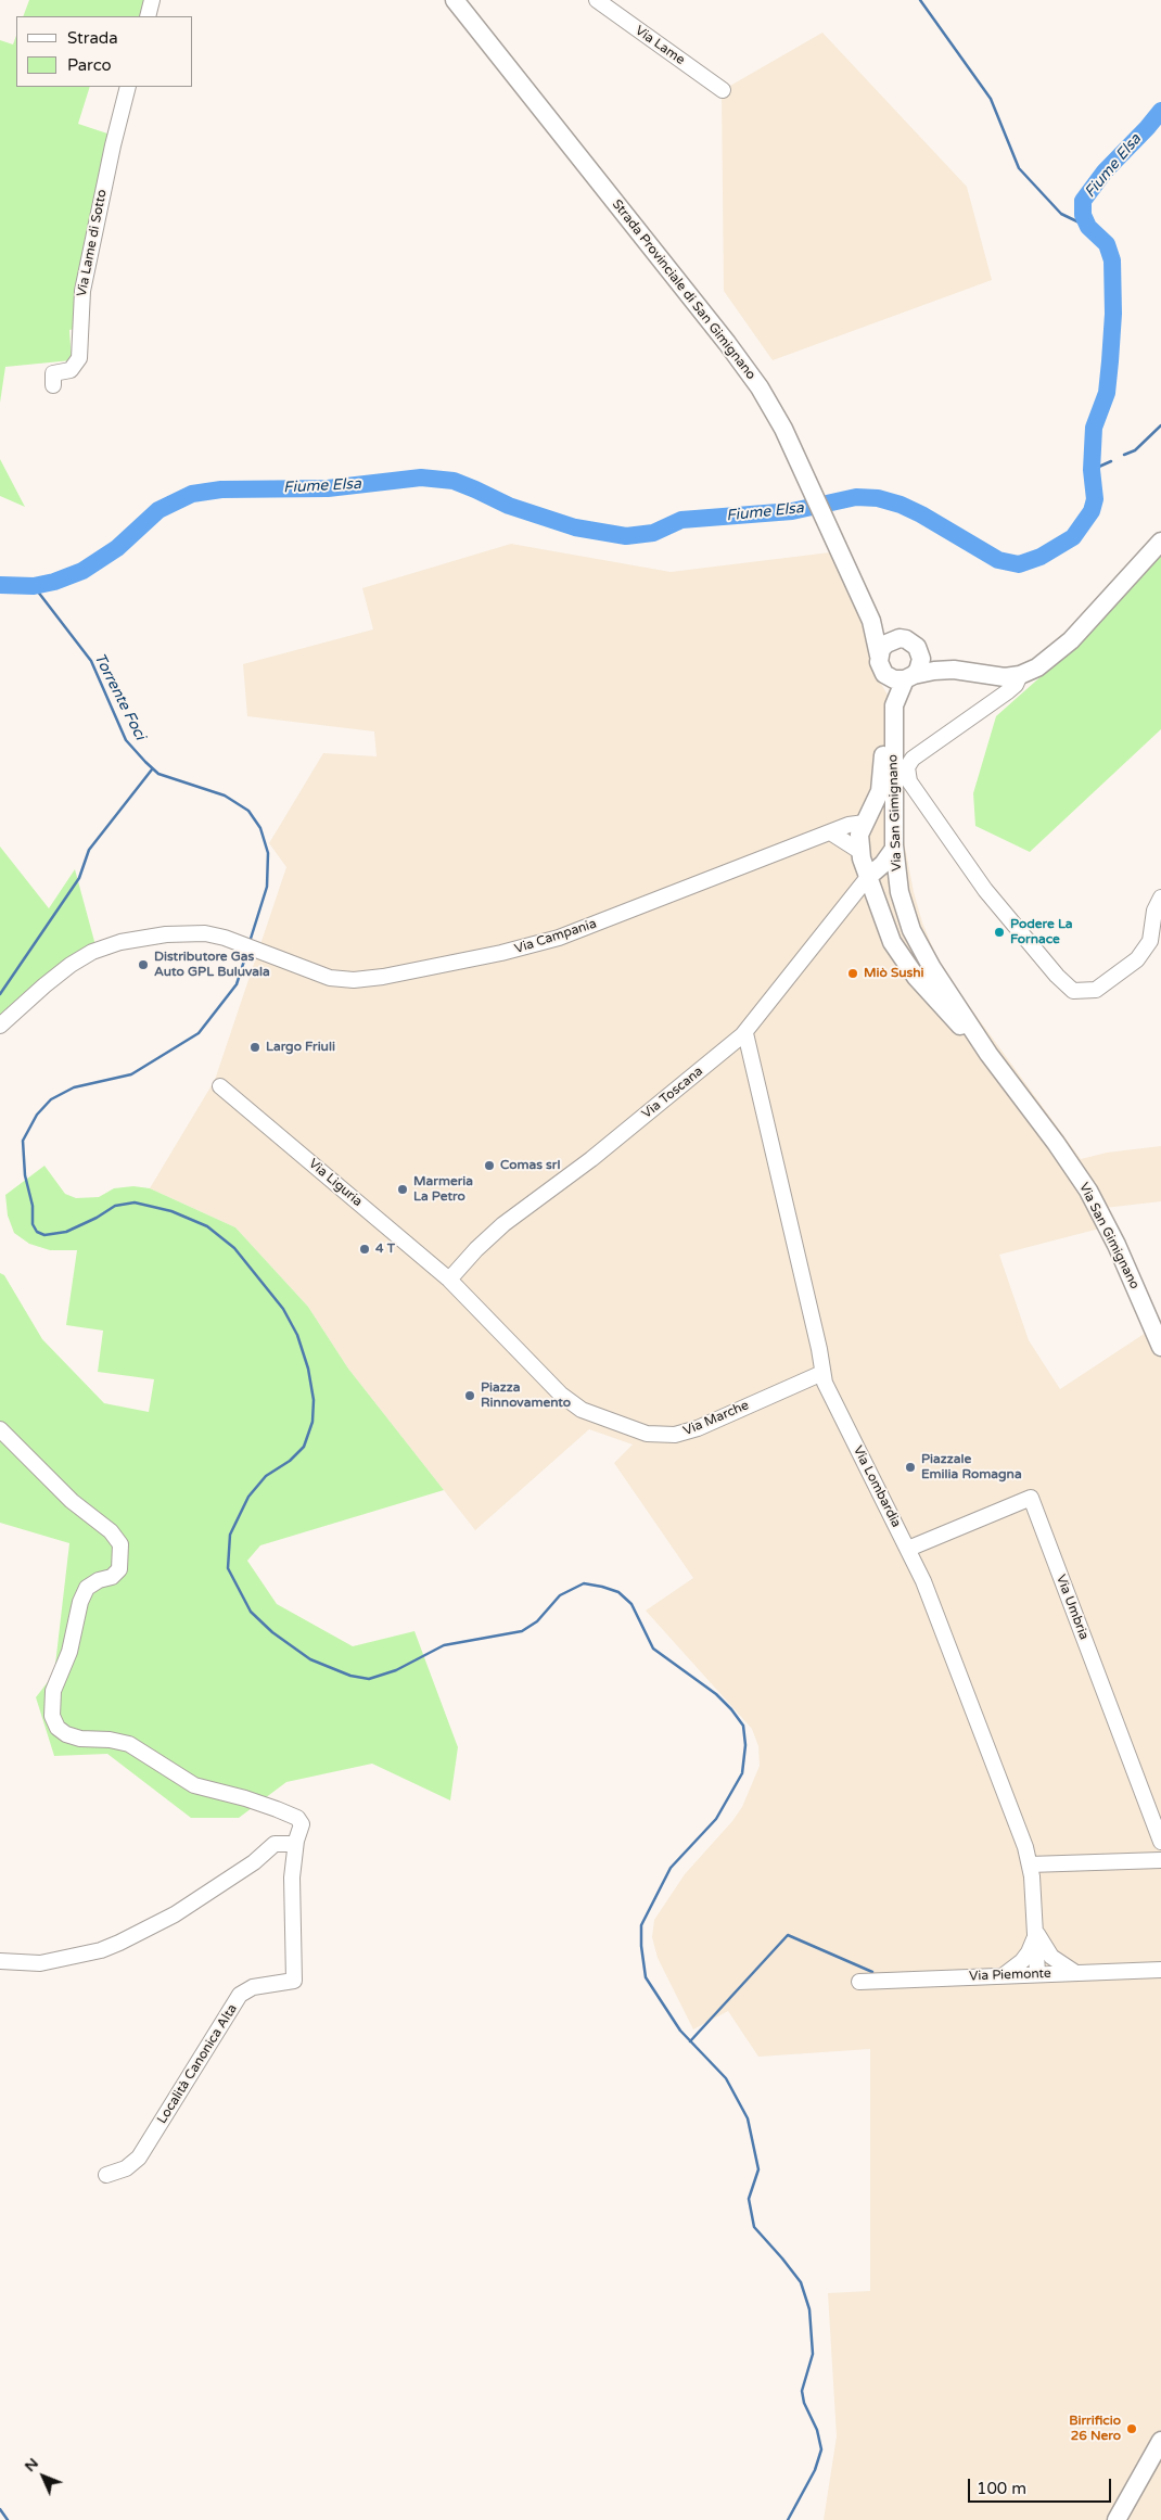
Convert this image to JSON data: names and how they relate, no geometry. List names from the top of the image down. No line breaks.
{"streets":{"main road":["Strada Provinciale di San Gimignano","Via San Gimignano"],"street":["Via Lame","Via Lame di Sotto","Via Campania","Via Toscana","Via Liguria","Via Marche","Via Lombardia","Via Umbria","Via Piemonte","Località Canonica Alta"]},"crossings":[["Strada Provinciale di San Gimignano","Via San Gimignano"],["Via San Gimignano","Via Campania"],["Via San Gimignano","Via Toscana"],["Via Toscana","Via Liguria"],["Via Toscana","Via Marche"],["Via Toscana","Via Lombardia"],["Via Liguria","Via Marche"],["Via Marche","Via Lombardia"],["Via Lombardia","Via Umbria"],["Via Lombardia","Via Piemonte"]],"water":["Fiume Elsa","Torrente Foci"],"places":["Podere La Fornace","Distributore Gas Auto GPL Buluvala","Miò Sushi","Largo Friuli","Comas srl","Marmeria La Petro","4 T","Piazza Rinnovamento","Piazzale Emilia Romagna","Birrificio 26 Nero"],"legend":["Strada","Parco"],"scale_bar":"100 m","north":"top left"}
